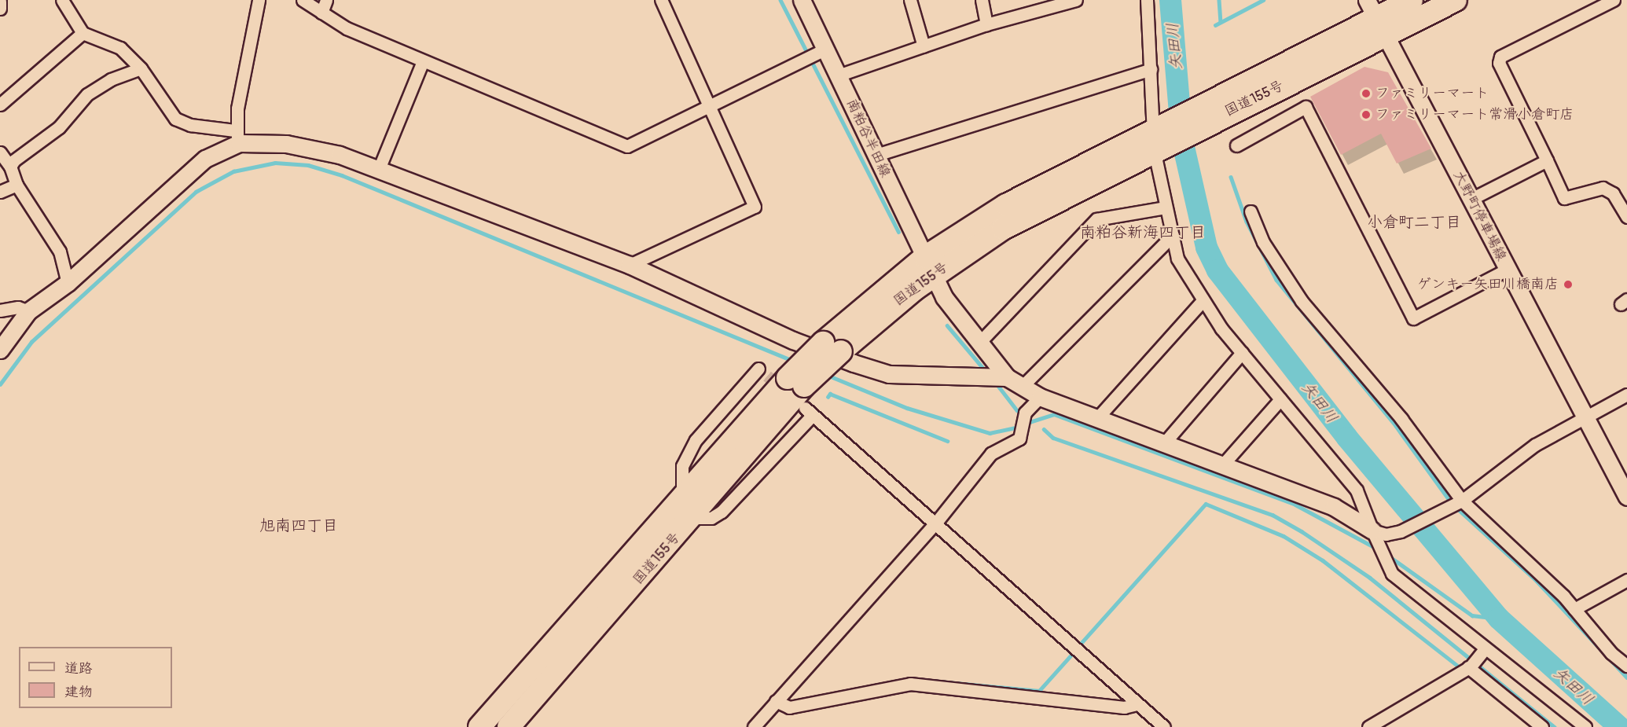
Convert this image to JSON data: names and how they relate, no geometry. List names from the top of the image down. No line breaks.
{"streets":{"highway":["国道155号"],"street":["南粕谷半田線","大野町停車場線"]},"crossings":[["国道155号","南粕谷半田線"],["国道155号","大野町停車場線"]],"districts":["小倉町二丁目","南粕谷新海四丁目","旭南四丁目"],"water":["矢田川"],"places":["ファミリーマート","ファミリーマート常滑小倉町店","ゲンキー矢田川橋南店"],"legend":["道路","建物"]}
